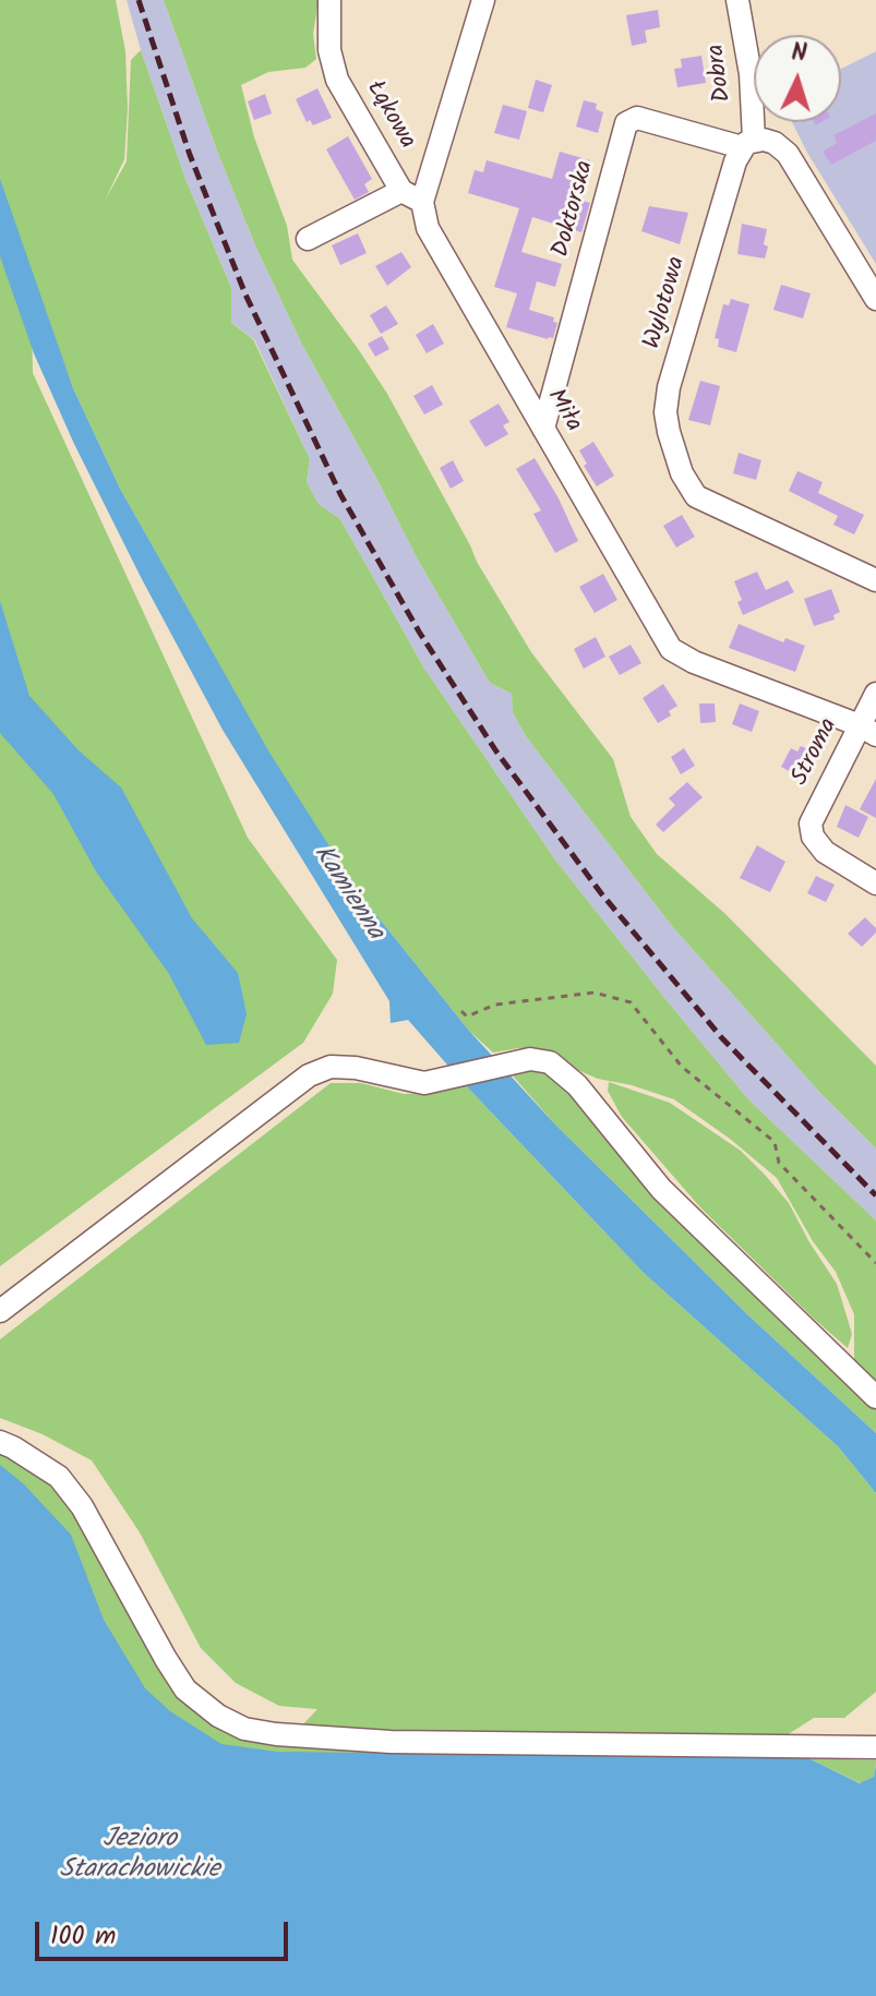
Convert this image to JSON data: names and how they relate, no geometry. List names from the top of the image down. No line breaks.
{"streets":{"street":["Dobra","Łąkowa","Doktorska","Wylotowa","Miła","Stroma"]},"crossings":[["Dobra","Doktorska"],["Dobra","Wylotowa"],["Doktorska","Wylotowa"],["Doktorska","Miła"],["Miła","Stroma"]],"water":["Kamienna","Jezioro Starachowickie"],"scale_bar":"100 m","north":"top"}
